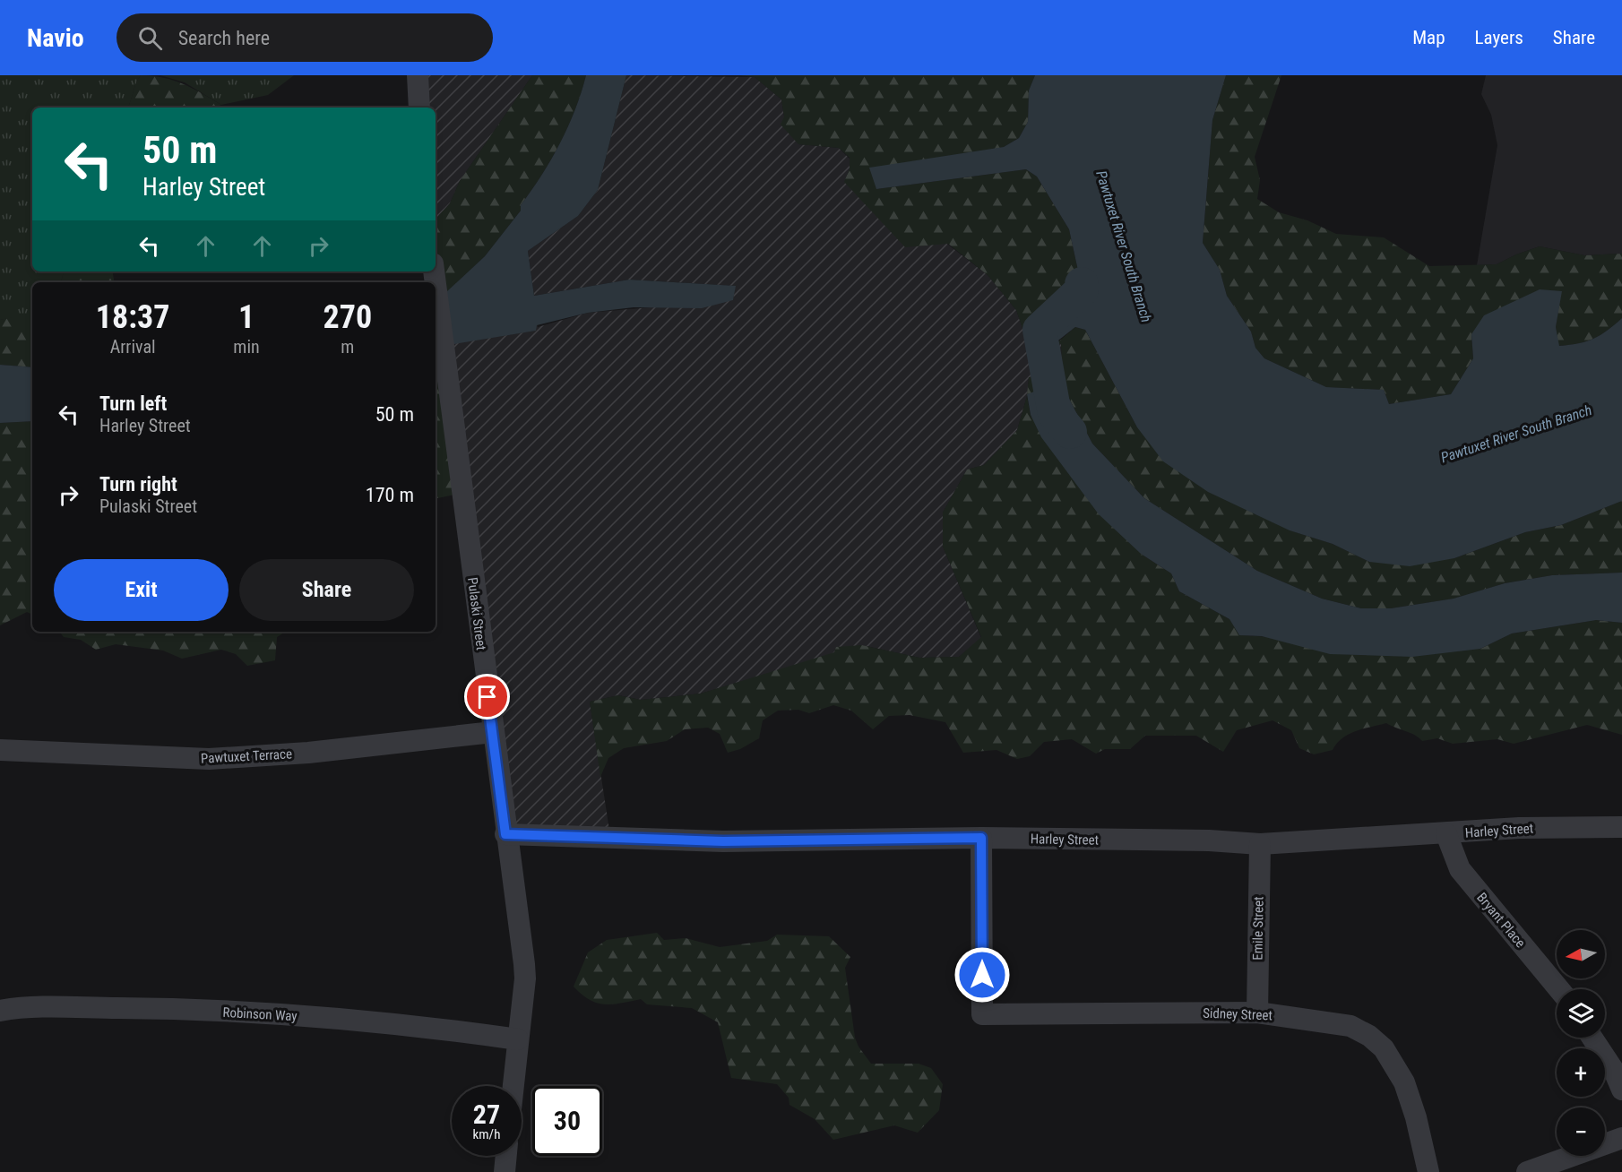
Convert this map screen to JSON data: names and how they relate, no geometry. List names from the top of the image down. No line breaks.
{"streets":{"street":["Pulaski Street","Pawtuxet Terrace","Harley Street","Bryant Place","Emile Street","Robinson Way","Sidney Street"]},"crossings":[["Pulaski Street","Pawtuxet Terrace"],["Pulaski Street","Harley Street"],["Pulaski Street","Robinson Way"],["Harley Street","Bryant Place"],["Harley Street","Emile Street"],["Harley Street","Sidney Street"],["Emile Street","Sidney Street"]],"water":["Pawtuxet River South Branch"],"north":"left","page":{"header":"Navio","search":"Search here","nav":["Map","Layers","Share"],"turn":["50 m","Harley Street"],"eta":["18:37","Arrival","1","min","270","m"],"list":[{"name":"Turn left","note":"Harley Street","value":"50 m"},{"name":"Turn right","note":"Pulaski Street","value":"170 m"}],"buttons":["Exit","Share"],"map_buttons":["+","−"],"speed":"27 km/h","limit":"30"}}
